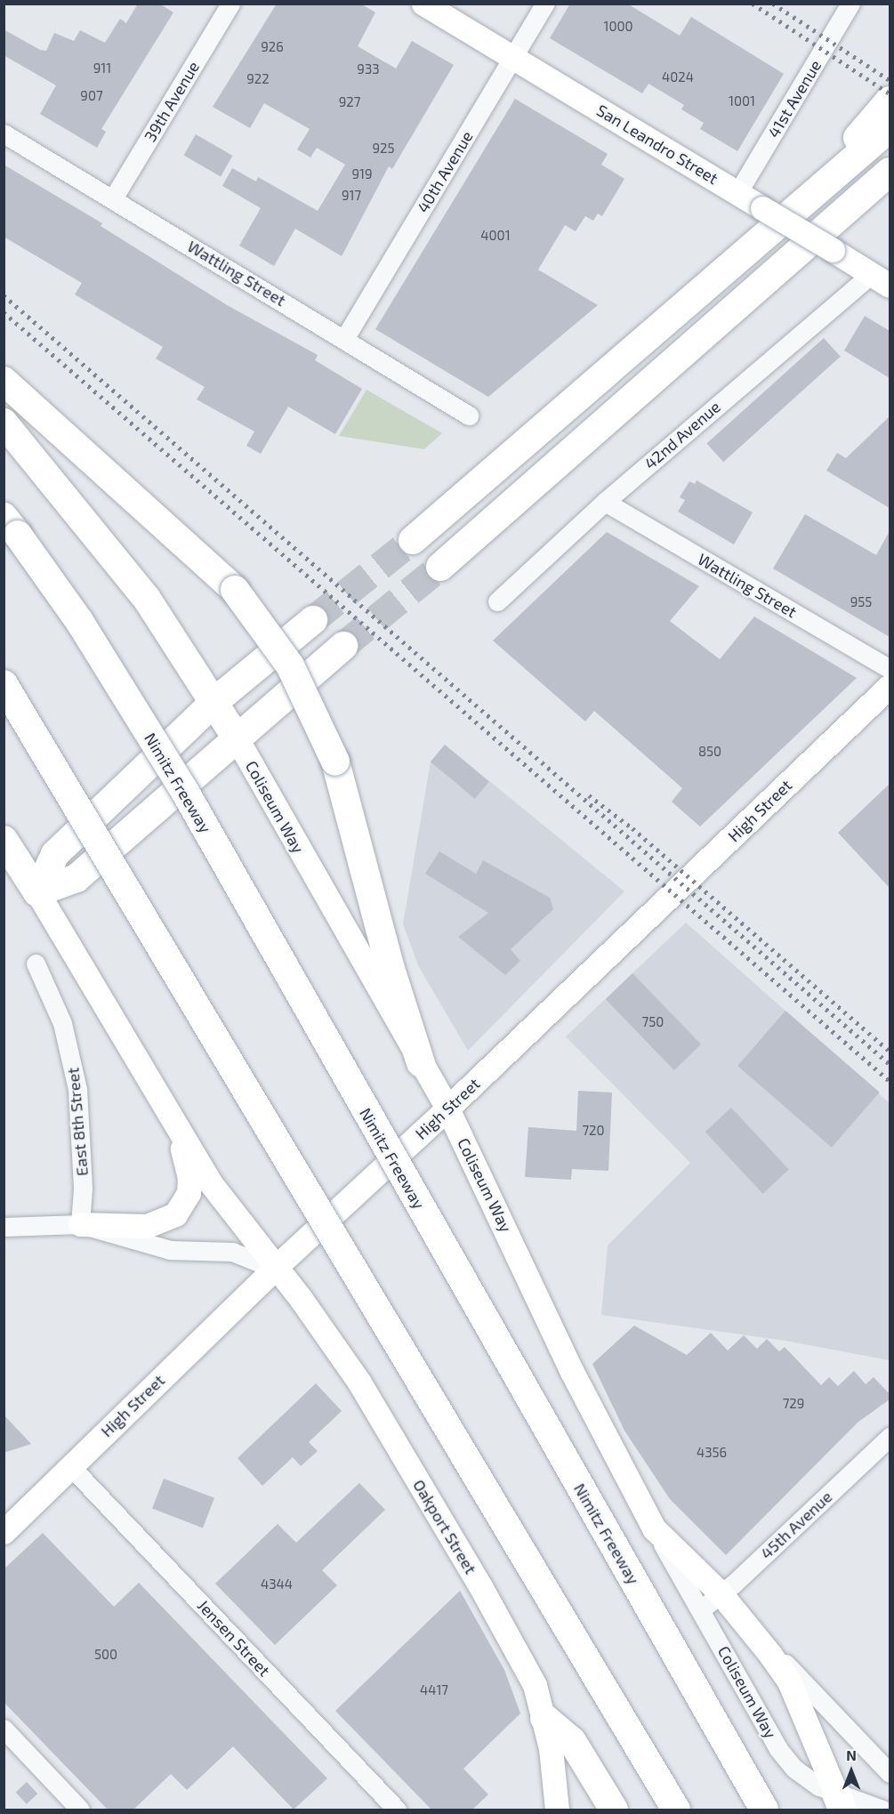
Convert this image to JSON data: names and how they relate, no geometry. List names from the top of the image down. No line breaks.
{"streets":{"highway":["Nimitz Freeway"],"main road":["San Leandro Street","Coliseum Way","High Street","Oakport Street"],"street":["41st Avenue","39th Avenue","40th Avenue","Wattling Street","42nd Avenue","East 8th Street","45th Avenue","Jensen Street"]},"crossings":[["41st Avenue","San Leandro Street"],["39th Avenue","Wattling Street"],["San Leandro Street","40th Avenue"],["San Leandro Street","42nd Avenue"],["40th Avenue","Wattling Street"],["Wattling Street","42nd Avenue"],["Coliseum Way","High Street"],["Coliseum Way","45th Avenue"],["High Street","Oakport Street"],["High Street","Jensen Street"]],"house_numbers":["1000","926","911","933","4024","922","907","1001","927","925","919","917","4001","955","850","750","720","729","4356","4344","500","4417"],"north":"top"}
